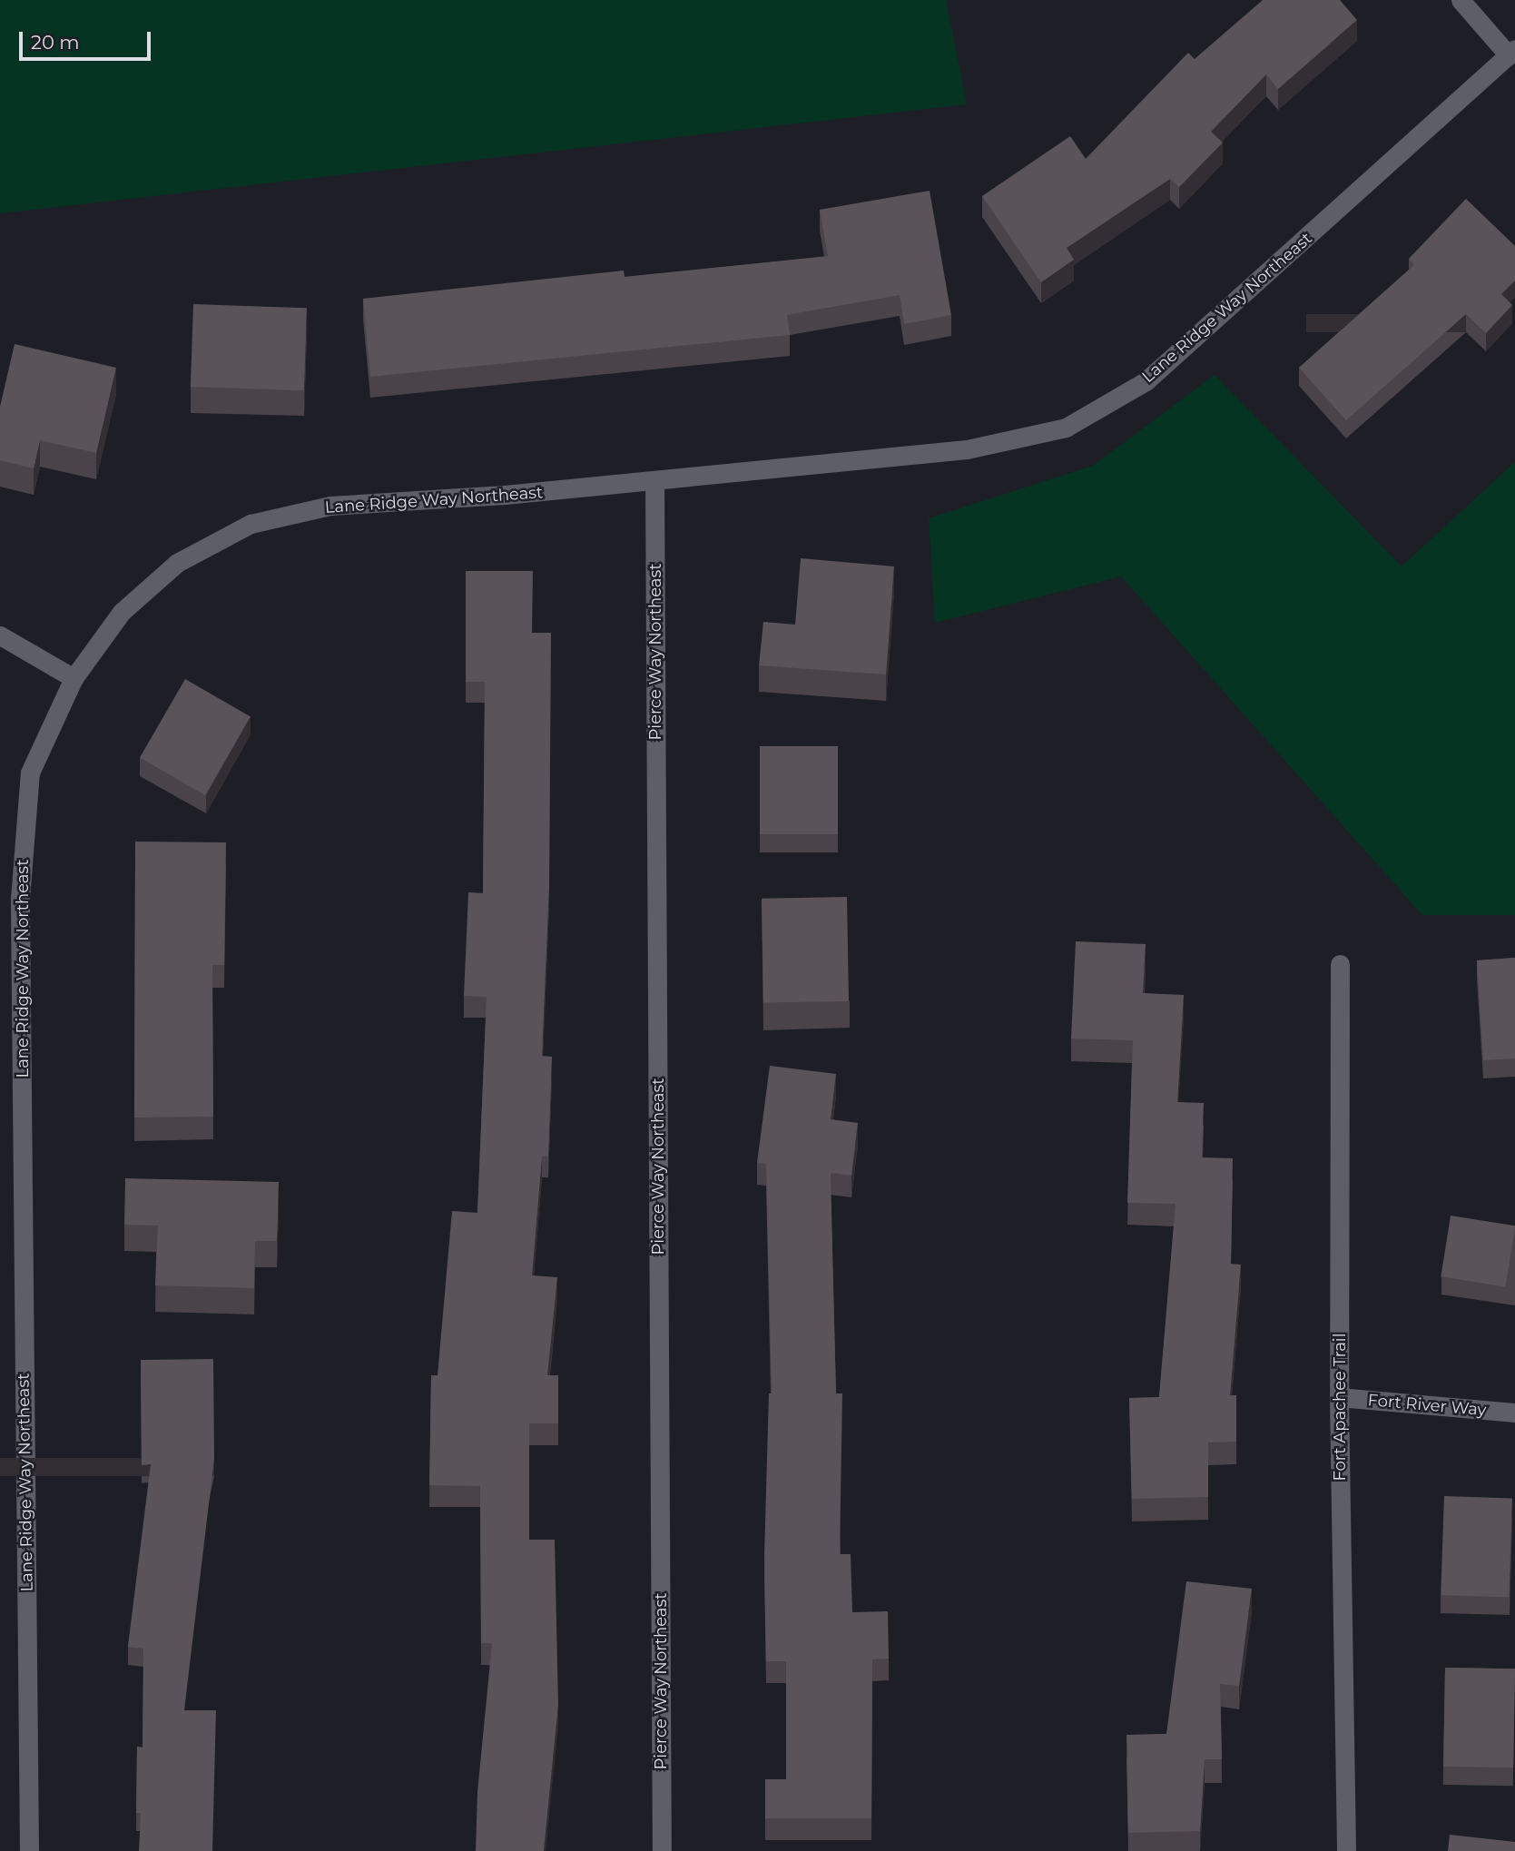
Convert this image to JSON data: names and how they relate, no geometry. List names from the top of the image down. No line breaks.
{"streets":{"street":["Lane Ridge Way Northeast","Pierce Way Northeast","Fort River Way","Fort Apachee Trail"]},"crossings":[["Lane Ridge Way Northeast","Pierce Way Northeast"],["Fort River Way","Fort Apachee Trail"]],"scale_bar":"20 m"}
